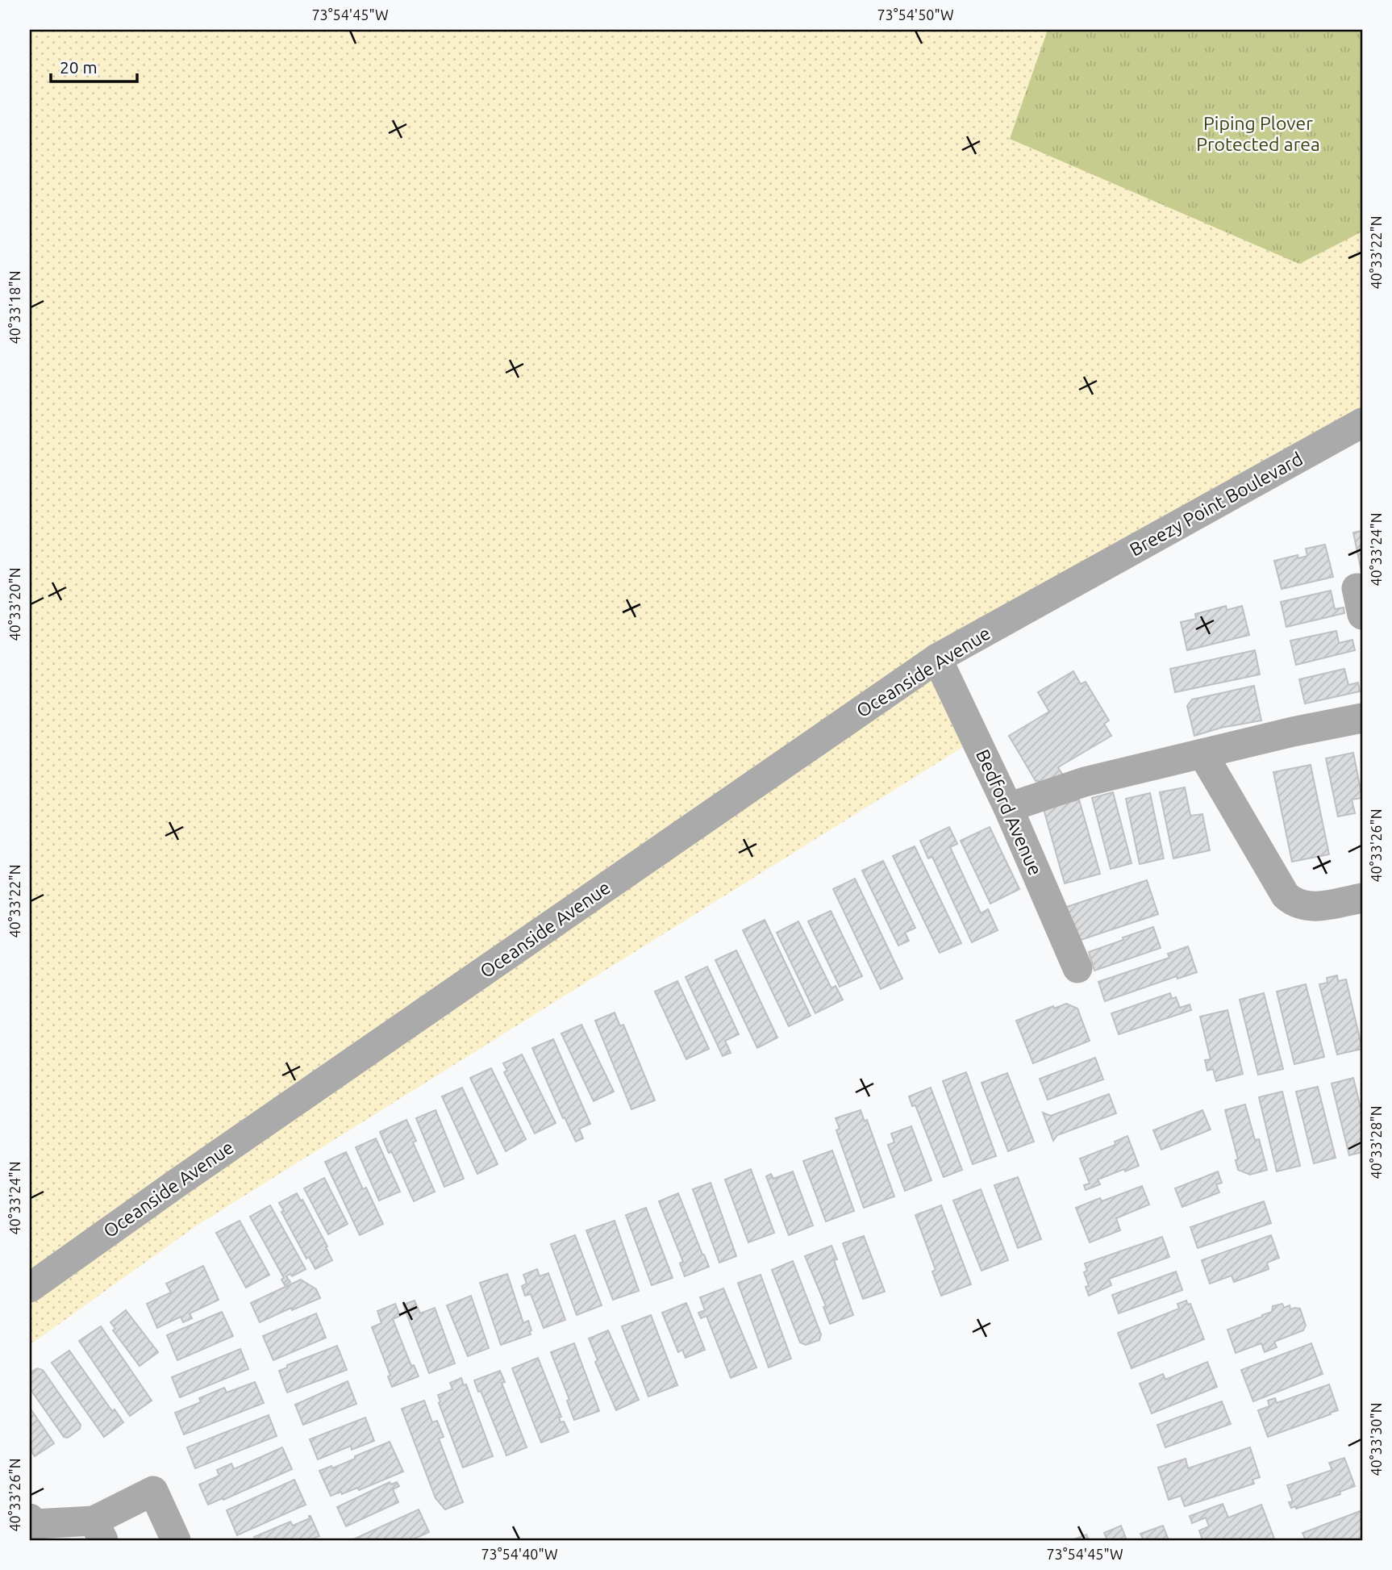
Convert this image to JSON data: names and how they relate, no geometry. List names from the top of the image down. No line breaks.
{"streets":{"street":["Breezy Point Boulevard","Oceanside Avenue","Bedford Avenue"]},"crossings":[["Breezy Point Boulevard","Oceanside Avenue"],["Oceanside Avenue","Bedford Avenue"]],"parks":["Piping Plover Protected area"],"scale_bar":"20 m","coordinates":["73°54'45\"W","73°54'50\"W","40°33'22\"N","40°33'18\"N","40°33'24\"N","40°33'20\"N","40°33'26\"N","40°33'28\"N","40°33'30\"N","73°54'40\"W"]}
